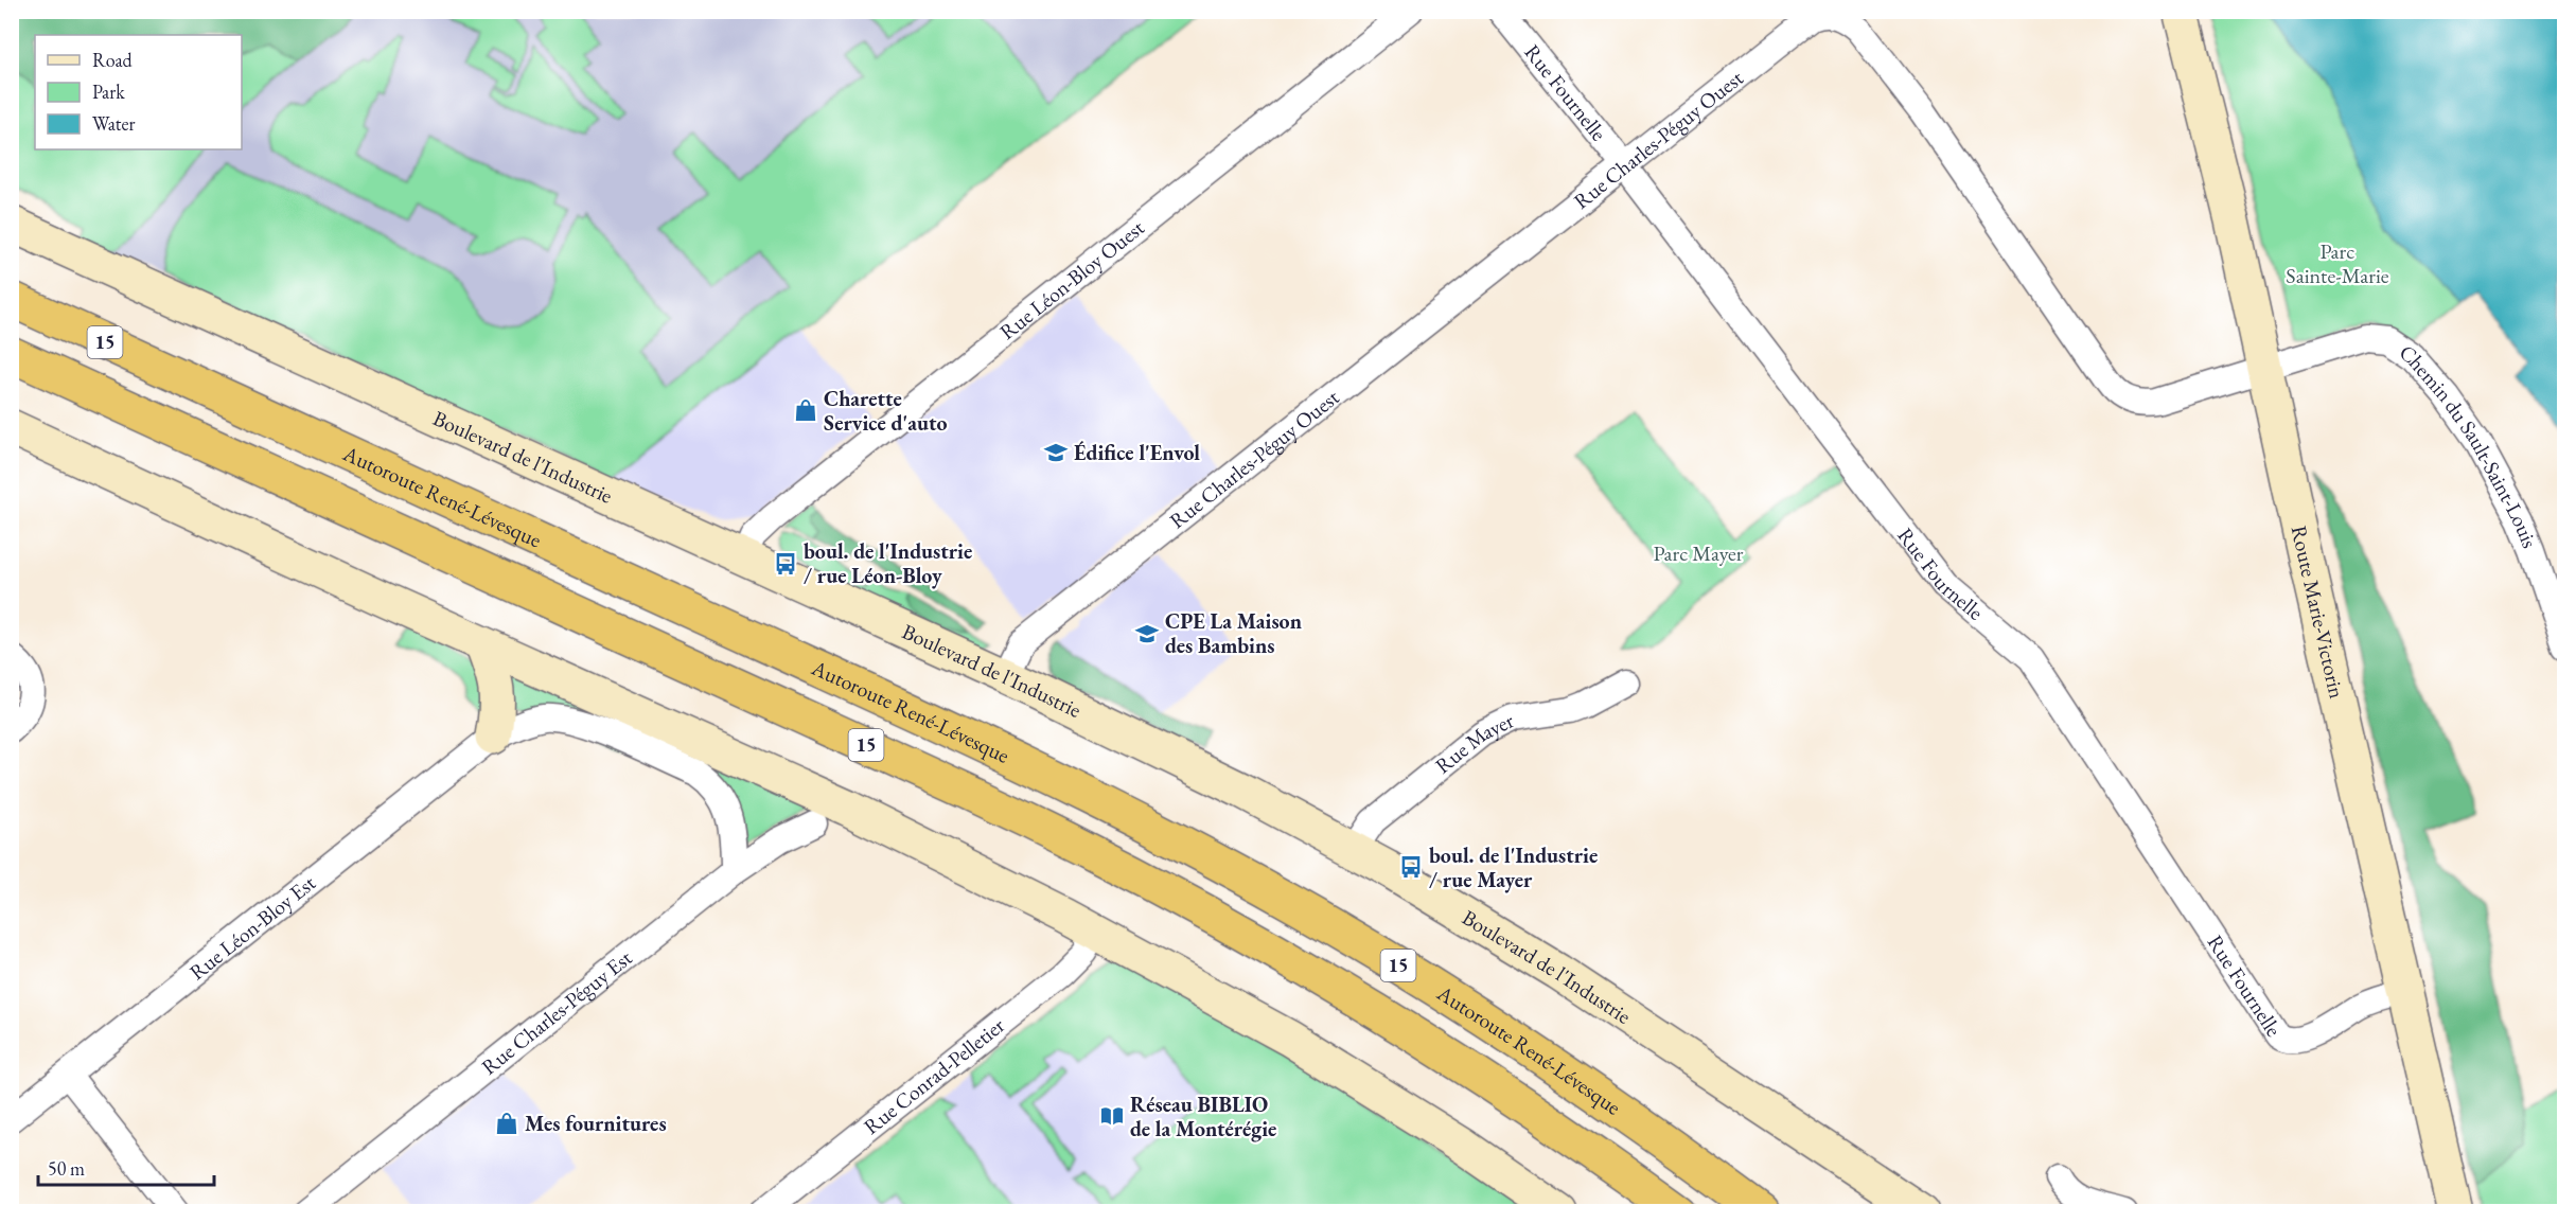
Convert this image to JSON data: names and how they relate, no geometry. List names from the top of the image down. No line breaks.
{"streets":{"highway":["15","Autoroute René-Lévesque"],"street":["Rue Fournelle","Rue Charles-Péguy Ouest","Rue Léon-Bloy Ouest","Chemin du Sault-Saint-Louis","Boulevard de l'Industrie","Route Marie-Victorin","Rue Mayer","Rue Léon-Bloy Est","Rue Charles-Péguy Est","Rue Conrad-Pelletier"]},"crossings":[["Rue Fournelle","Rue Charles-Péguy Ouest"],["Rue Fournelle","Route Marie-Victorin"],["Rue Charles-Péguy Ouest","Chemin du Sault-Saint-Louis"],["Rue Charles-Péguy Ouest","Boulevard de l'Industrie"],["Rue Charles-Péguy Ouest","Route Marie-Victorin"],["Rue Léon-Bloy Ouest","Boulevard de l'Industrie"],["Chemin du Sault-Saint-Louis","Route Marie-Victorin"],["Boulevard de l'Industrie","Rue Mayer"],["Rue Léon-Bloy Est","Rue Charles-Péguy Est"]],"parks":["Parc Sainte-Marie","Parc Mayer"],"places":{"shop":["Charette Service d'auto","Mes fournitures"],"school or university":["Édifice l'Envol","CPE La Maison des Bambins"],"bus stop":["boul. de l'Industrie / rue Léon-Bloy","boul. de l'Industrie / rue Mayer"],"library":["Réseau BIBLIO de la Montérégie"]},"legend":["Road","Park","Water"],"scale_bar":"50 m"}
